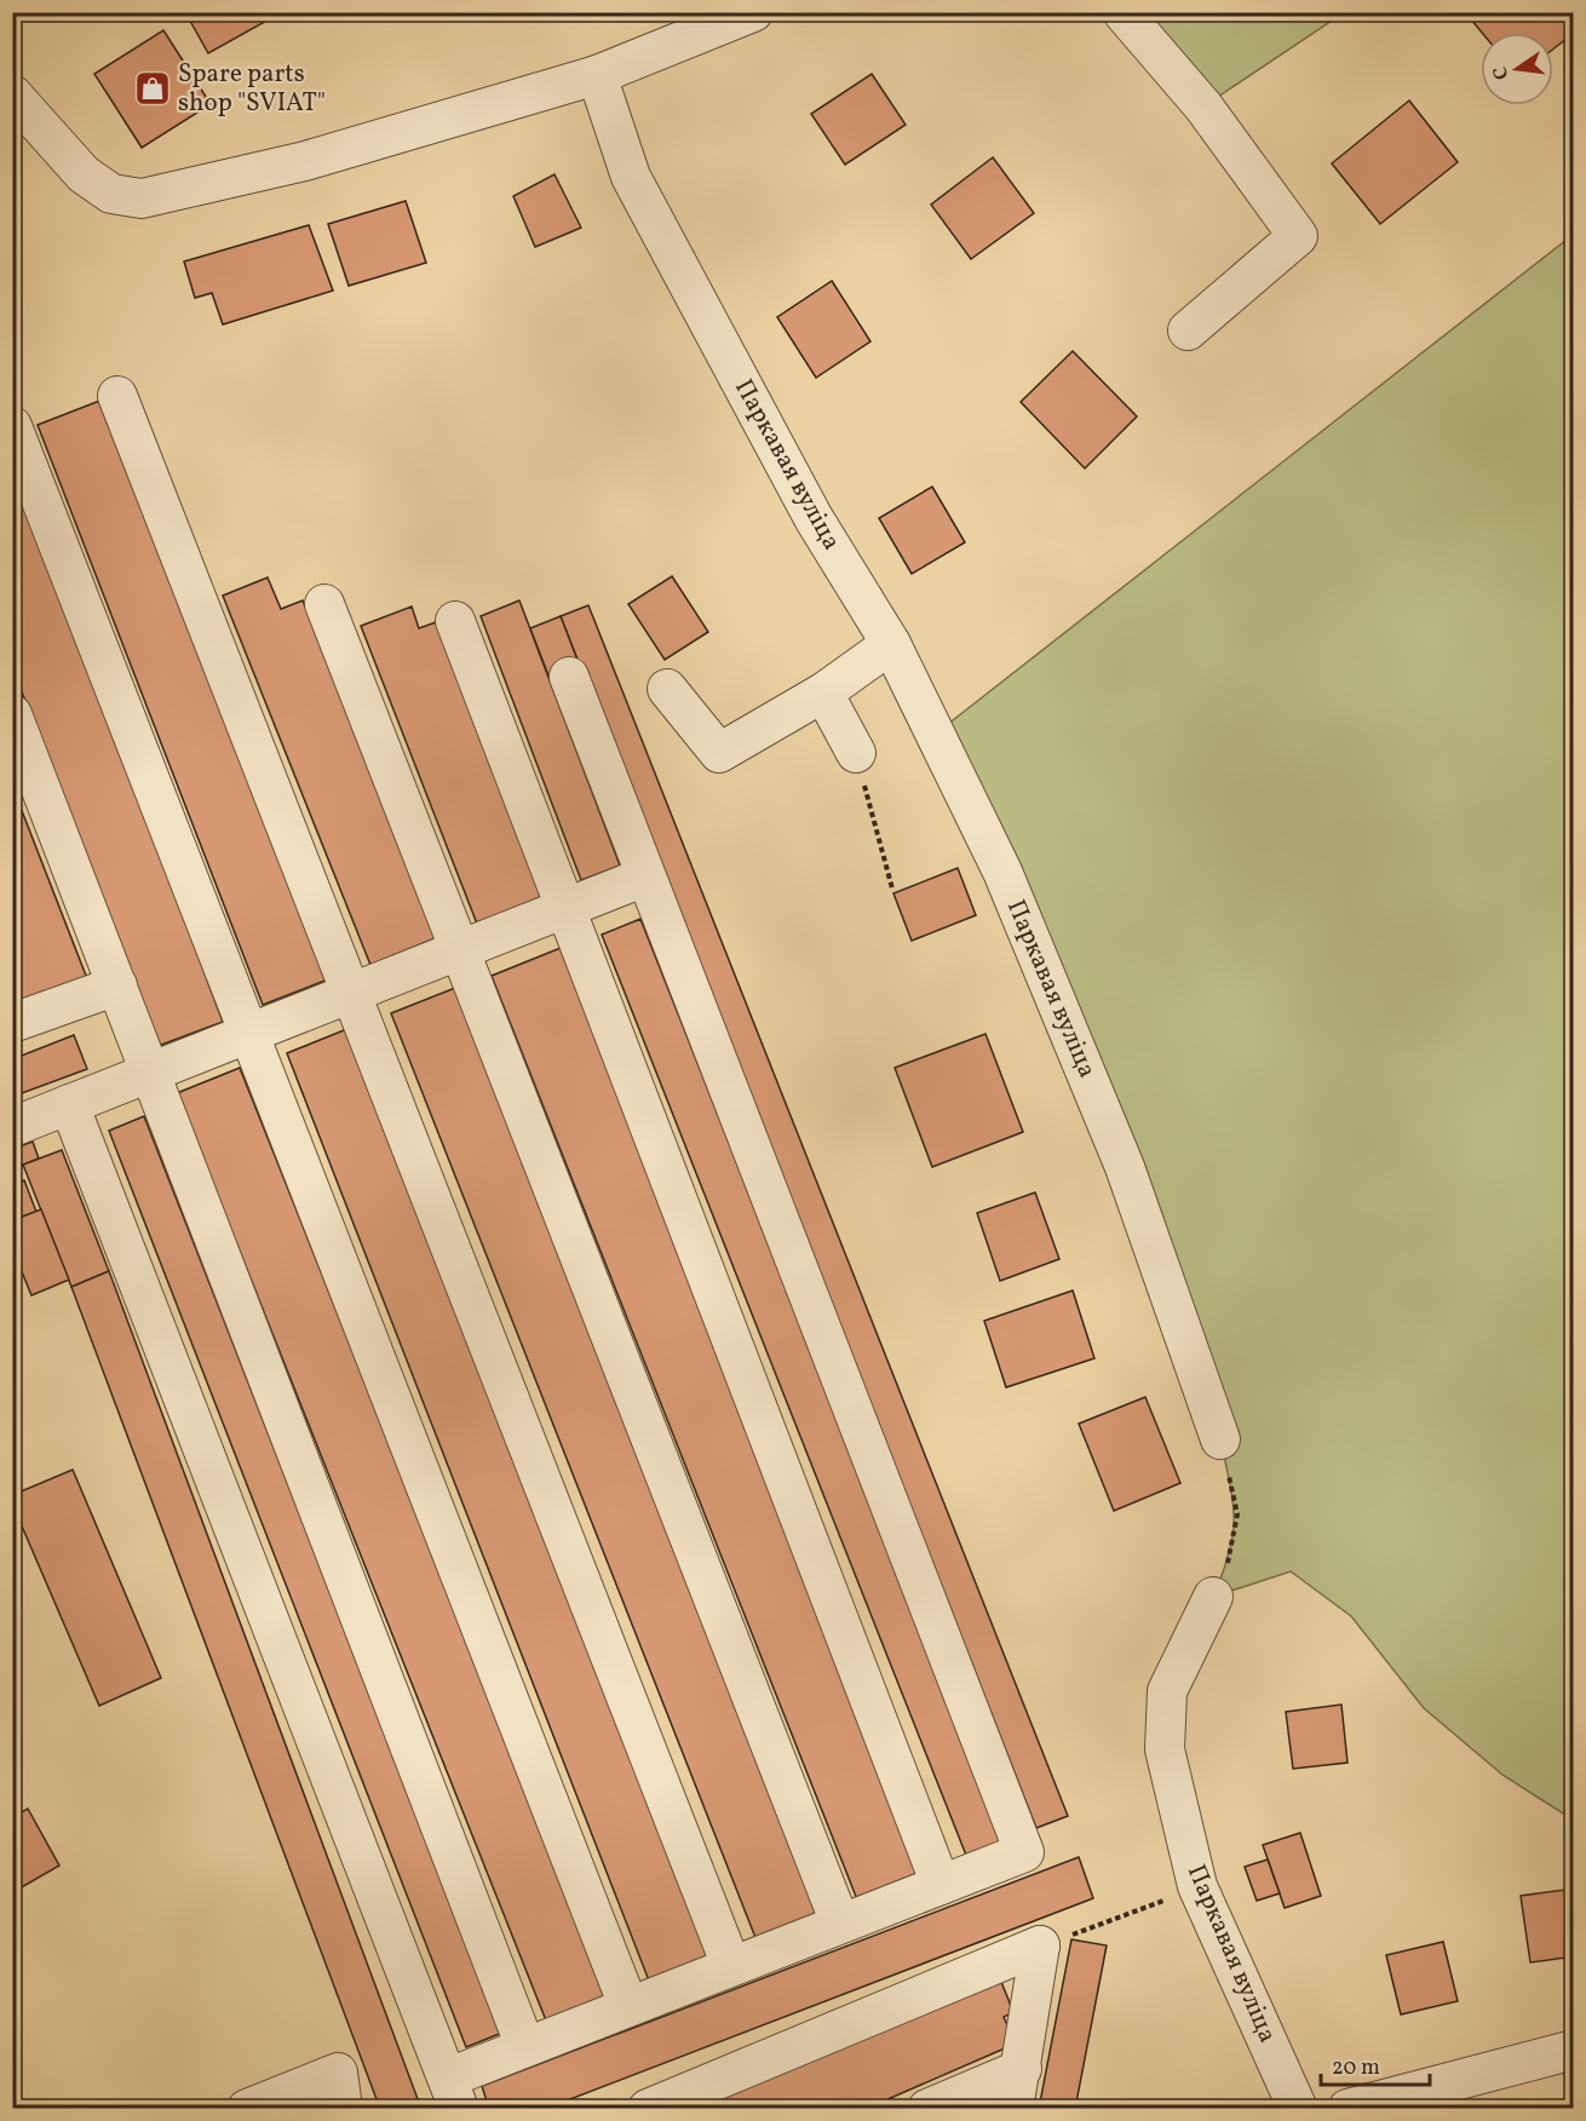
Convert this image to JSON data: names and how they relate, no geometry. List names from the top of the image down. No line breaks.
{"streets":{"street":["Паркавая вуліца"]},"places":{"shop":["Spare parts shop \"SVIAT\""]},"scale_bar":"20 m","north":"left"}
